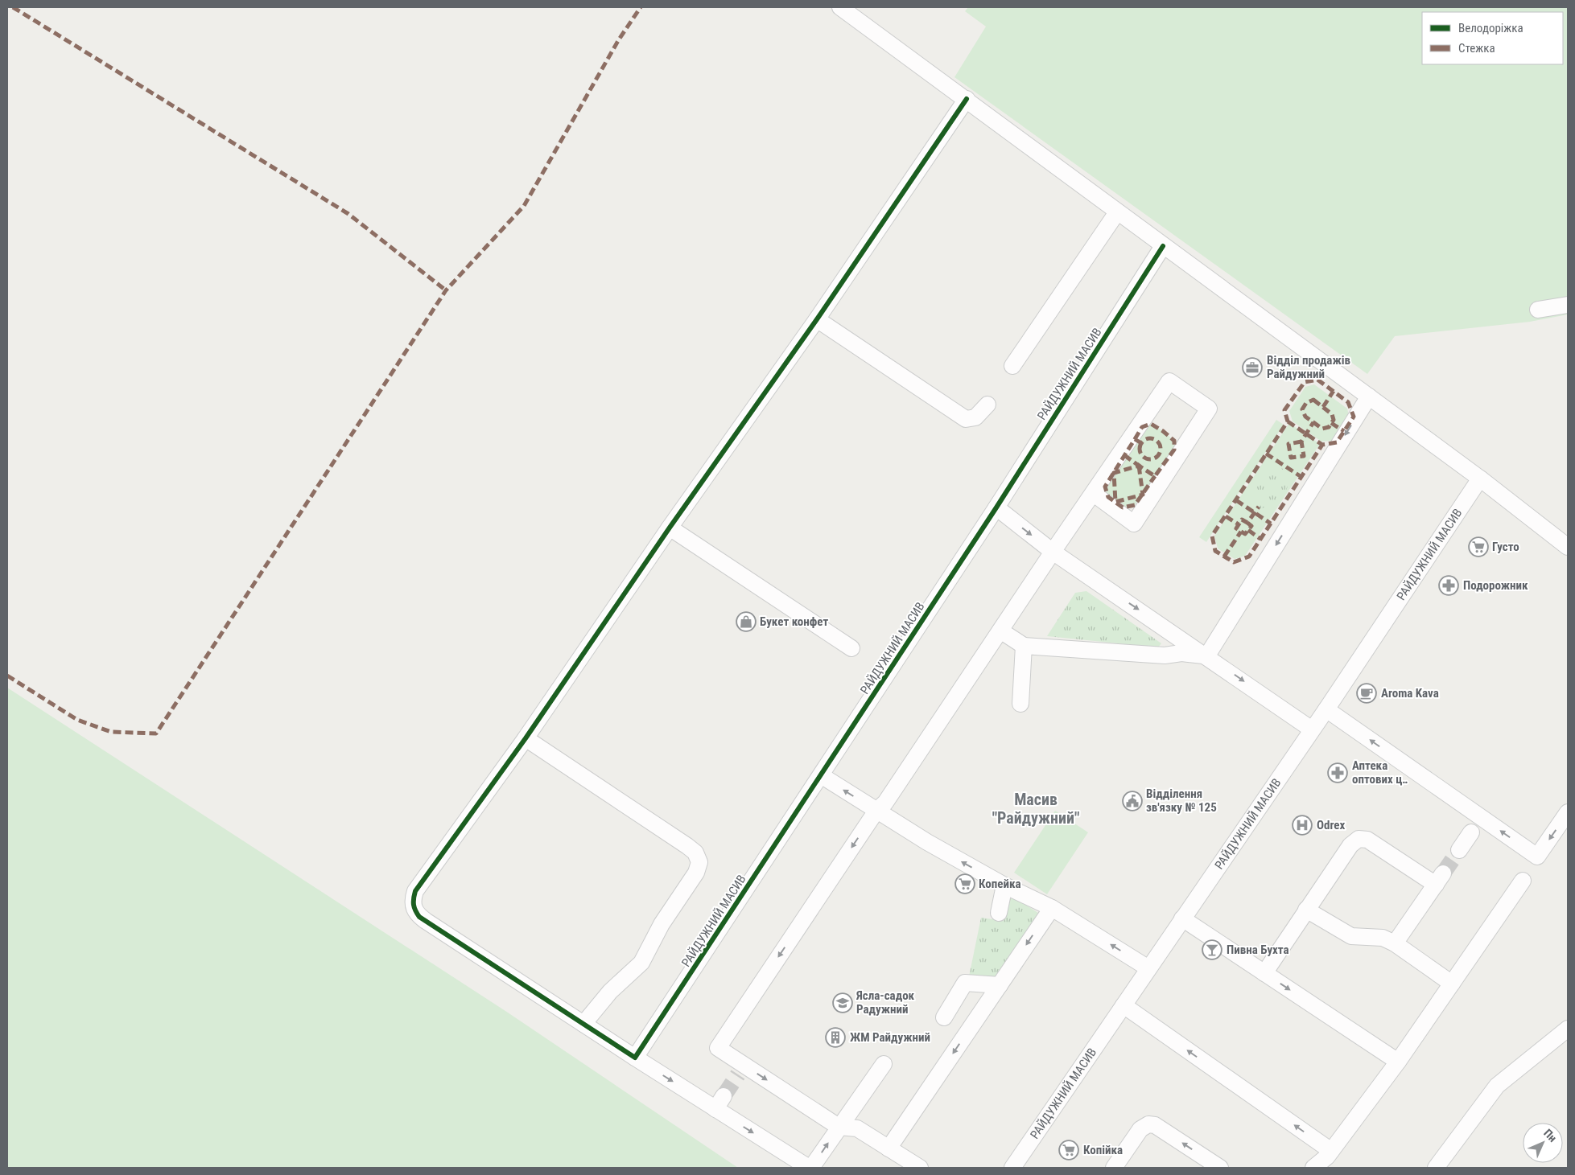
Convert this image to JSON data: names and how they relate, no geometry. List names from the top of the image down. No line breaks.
{"streets":{"street":["РАЙДУЖНИЙ МАСИВ"]},"districts":["Масив \"Райдужний\""],"places":{"office":["Відділ продажів Райдужний"],"supermarket":["Густо","Копейка","Копійка"],"pharmacy":["Подорожник","Аптека оптових ц‥"],"shop":["Букет конфет"],"cafe":["Aroma Kava"],"public building":["Відділення зв'язку № 125"],"hospital":["Odrex"],"bar":["Пивна Бухта"],"school or university":["Ясла-садок Радужний"],"building":["ЖМ Райдужний"]},"legend":["Велодоріжка","Стежка"],"north":"top right"}
